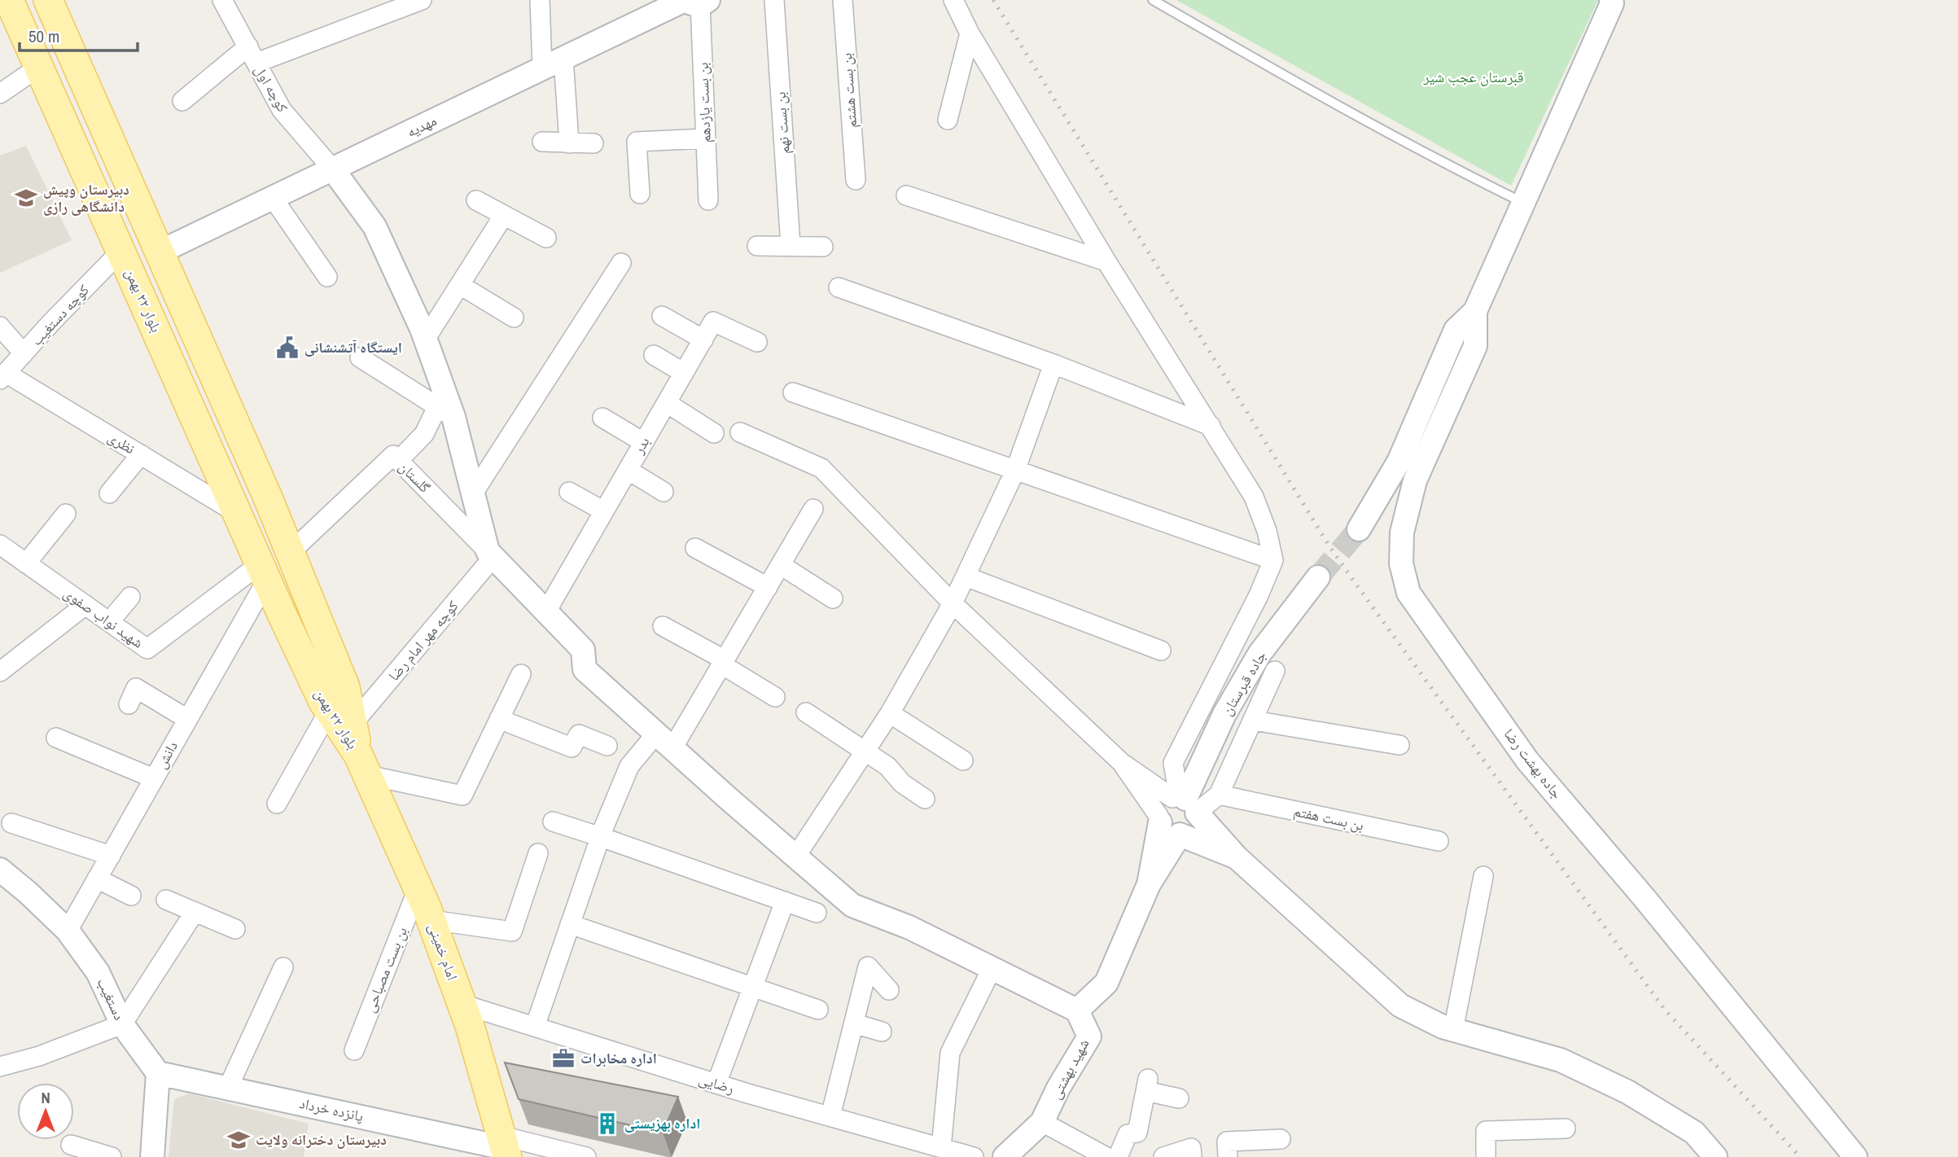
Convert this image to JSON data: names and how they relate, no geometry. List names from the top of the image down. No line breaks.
{"streets":{"main road":["بلوار ۲۲ بهمن","امام خمینی"],"street":["کوچه اول","بن بست هشتم","بن بست یازدهم","بن بست نهم","مهدیه","کوچه دستغیب","نظری","بدر","گلستان","شهید نواب صفوی","کوچه مهر امام رضا","جاده قبرستان","دانش","جاده بهشت رضا","بن بست هفتم","بن بست مصباحی","دستغیب","شهید بهشتی","رضایی","پانزده خرداد"]},"crossings":[["کوچه اول","مهدیه"],["بن بست یازدهم","مهدیه"],["مهدیه","بلوار ۲۲ بهمن"],["بلوار ۲۲ بهمن","کوچه دستغیب"],["بلوار ۲۲ بهمن","نظری"],["بلوار ۲۲ بهمن","گلستان"],["بلوار ۲۲ بهمن","شهید نواب صفوی"],["بلوار ۲۲ بهمن","کوچه مهر امام رضا"],["بلوار ۲۲ بهمن","دانش"],["بلوار ۲۲ بهمن","امام خمینی"],["کوچه دستغیب","نظری"],["گلستان","کوچه مهر امام رضا"],["شهید نواب صفوی","دانش"],["دانش","دستغیب"],["امام خمینی","بن بست مصباحی"],["امام خمینی","رضایی"],["امام خمینی","پانزده خرداد"],["دستغیب","پانزده خرداد"]],"parks":["قبرستان عجب شیر"],"places":{"school or university":["دبیرستان وپیش دانشگاهی رازی","دبیرستان دخترانه ولایت"],"public building":["ایستگاه آتشنشانی"],"office":["اداره مخابرات"],"building":["اداره بهزیستی"]},"scale_bar":"50 m","north":"top"}
